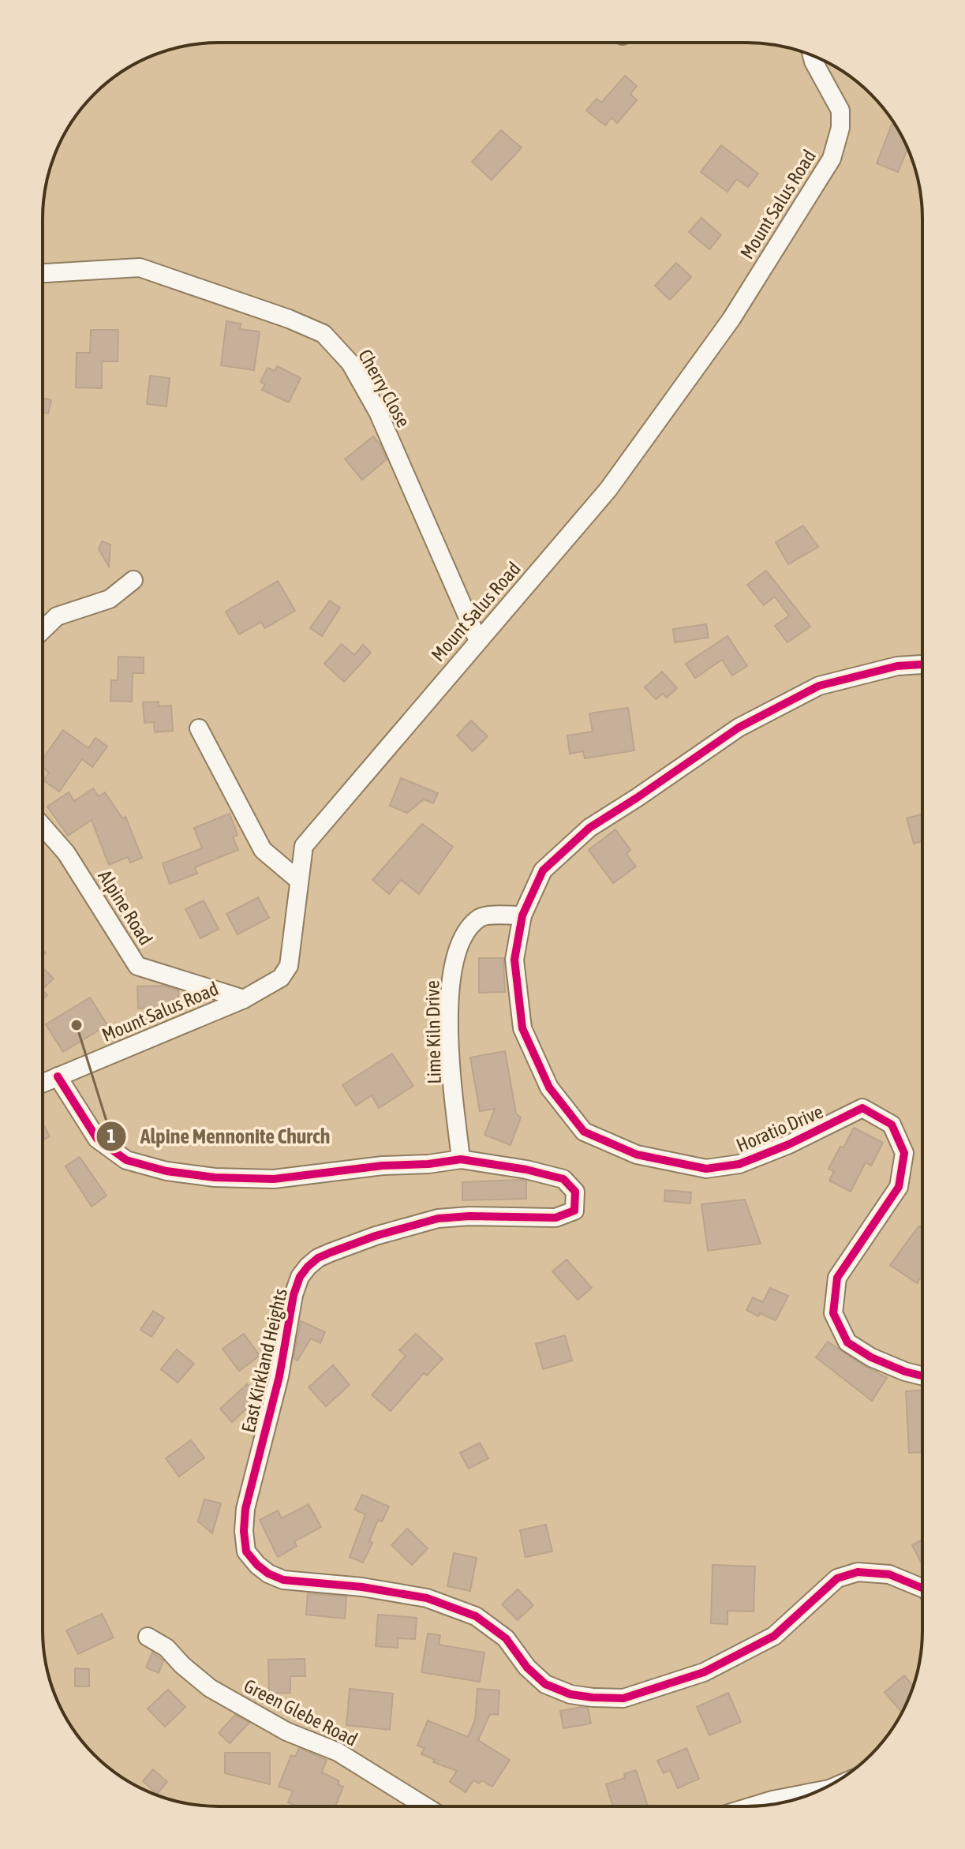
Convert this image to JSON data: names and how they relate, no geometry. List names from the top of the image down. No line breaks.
{"streets":{"street":["Mount Salus Road","Cherry Close","Alpine Road","Lime Kiln Drive","Horatio Drive","East Kirkland Heights","Green Glebe Road"]},"crossings":[["Mount Salus Road","Cherry Close"],["Mount Salus Road","Alpine Road"],["Mount Salus Road","East Kirkland Heights"],["Lime Kiln Drive","Horatio Drive"],["Lime Kiln Drive","East Kirkland Heights"]],"places":["Alpine Mennonite Church"]}
